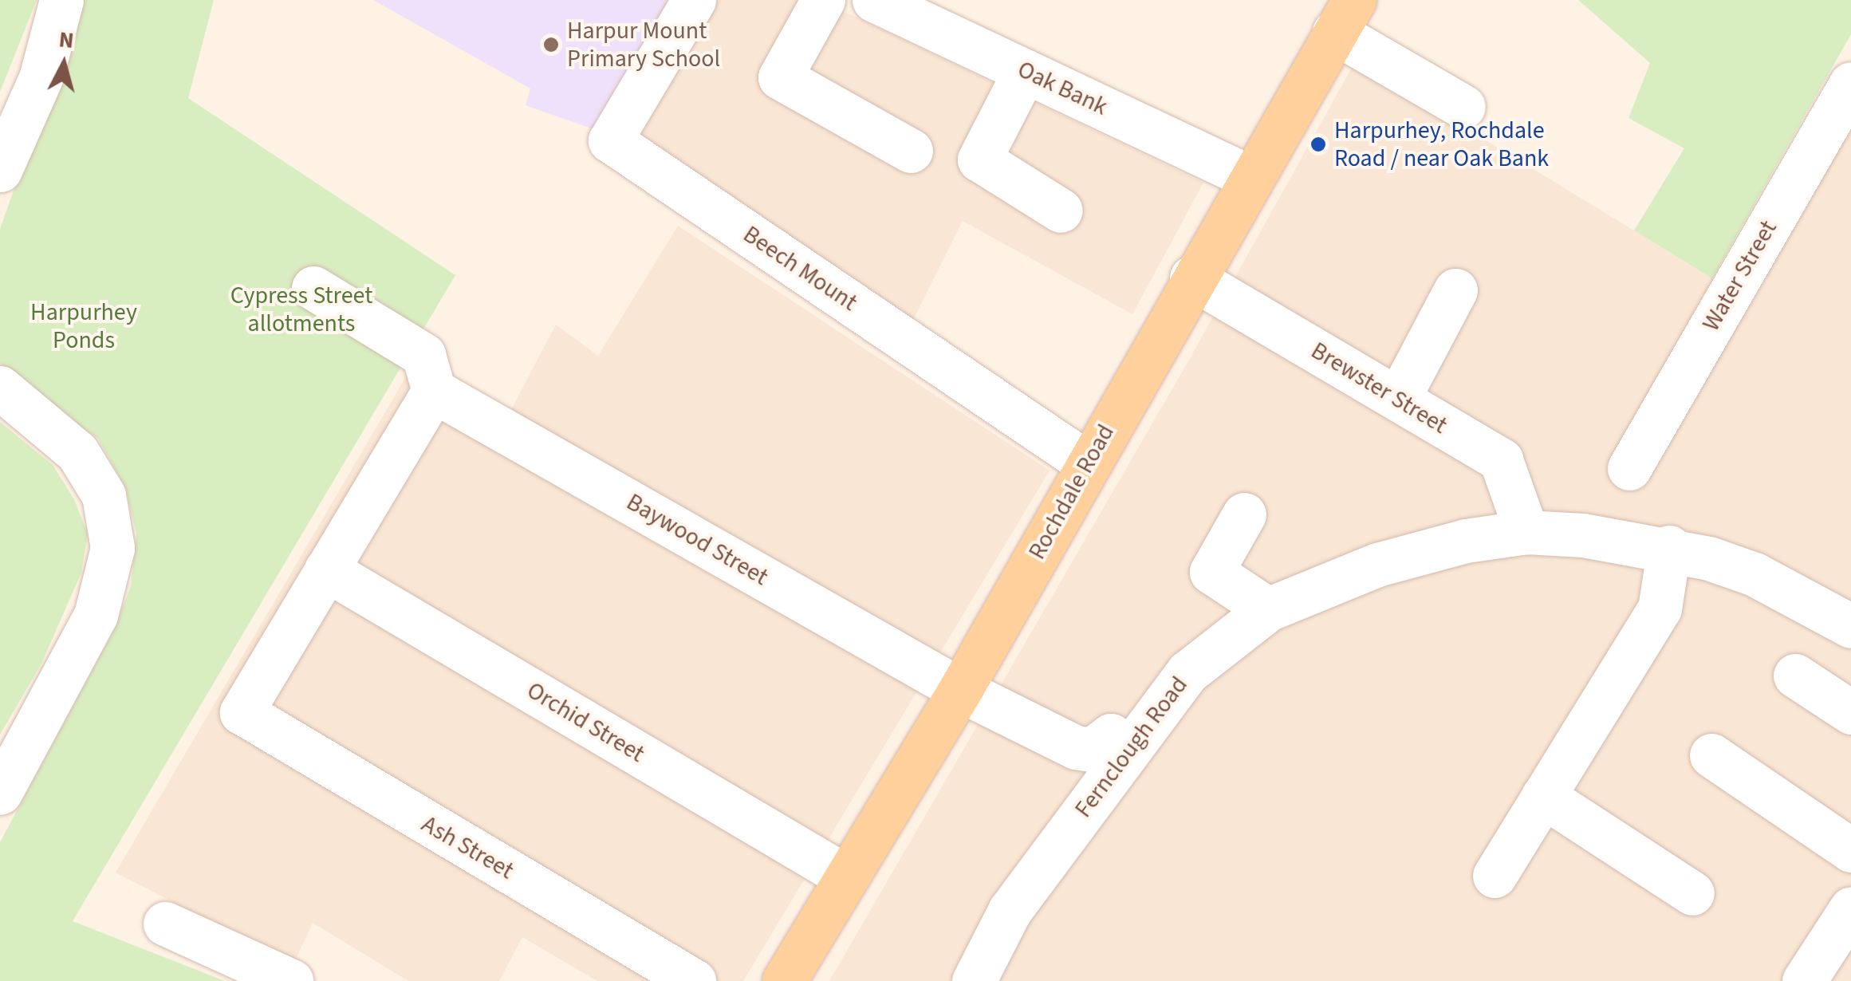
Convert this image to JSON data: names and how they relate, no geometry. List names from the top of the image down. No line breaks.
{"streets":{"main road":["Rochdale Road"],"street":["Oak Bank","Beech Mount","Water Street","Brewster Street","Baywood Street","Orchid Street","Fernclough Road","Ash Street"]},"crossings":[["Oak Bank","Rochdale Road"],["Beech Mount","Rochdale Road"],["Brewster Street","Rochdale Road"],["Brewster Street","Fernclough Road"],["Rochdale Road","Baywood Street"],["Rochdale Road","Orchid Street"],["Baywood Street","Fernclough Road"],["Orchid Street","Ash Street"]],"parks":["Cypress Street allotments","Harpurhey Ponds"],"places":["Harpur Mount Primary School","Harpurhey, Rochdale Road / near Oak Bank"],"north":"top"}
